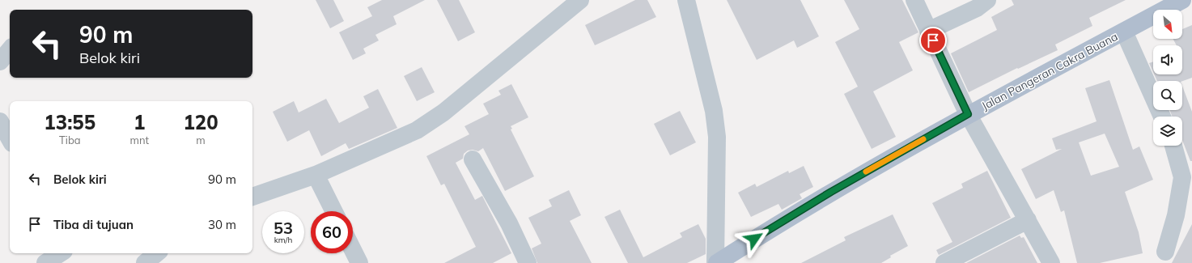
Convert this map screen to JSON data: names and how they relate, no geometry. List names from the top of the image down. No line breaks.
{"streets":{"main road":["Jalan Pangeran Cakra Buana"]},"north":"bottom right","page":{"turn":["90 m","Belok kiri"],"eta":["13:55","Tiba","1","mnt","120","m"],"list":[{"name":"Belok kiri","value":"90 m"},{"name":"Tiba di tujuan","value":"30 m"}],"speed":"53 km/h","limit":"60"}}
